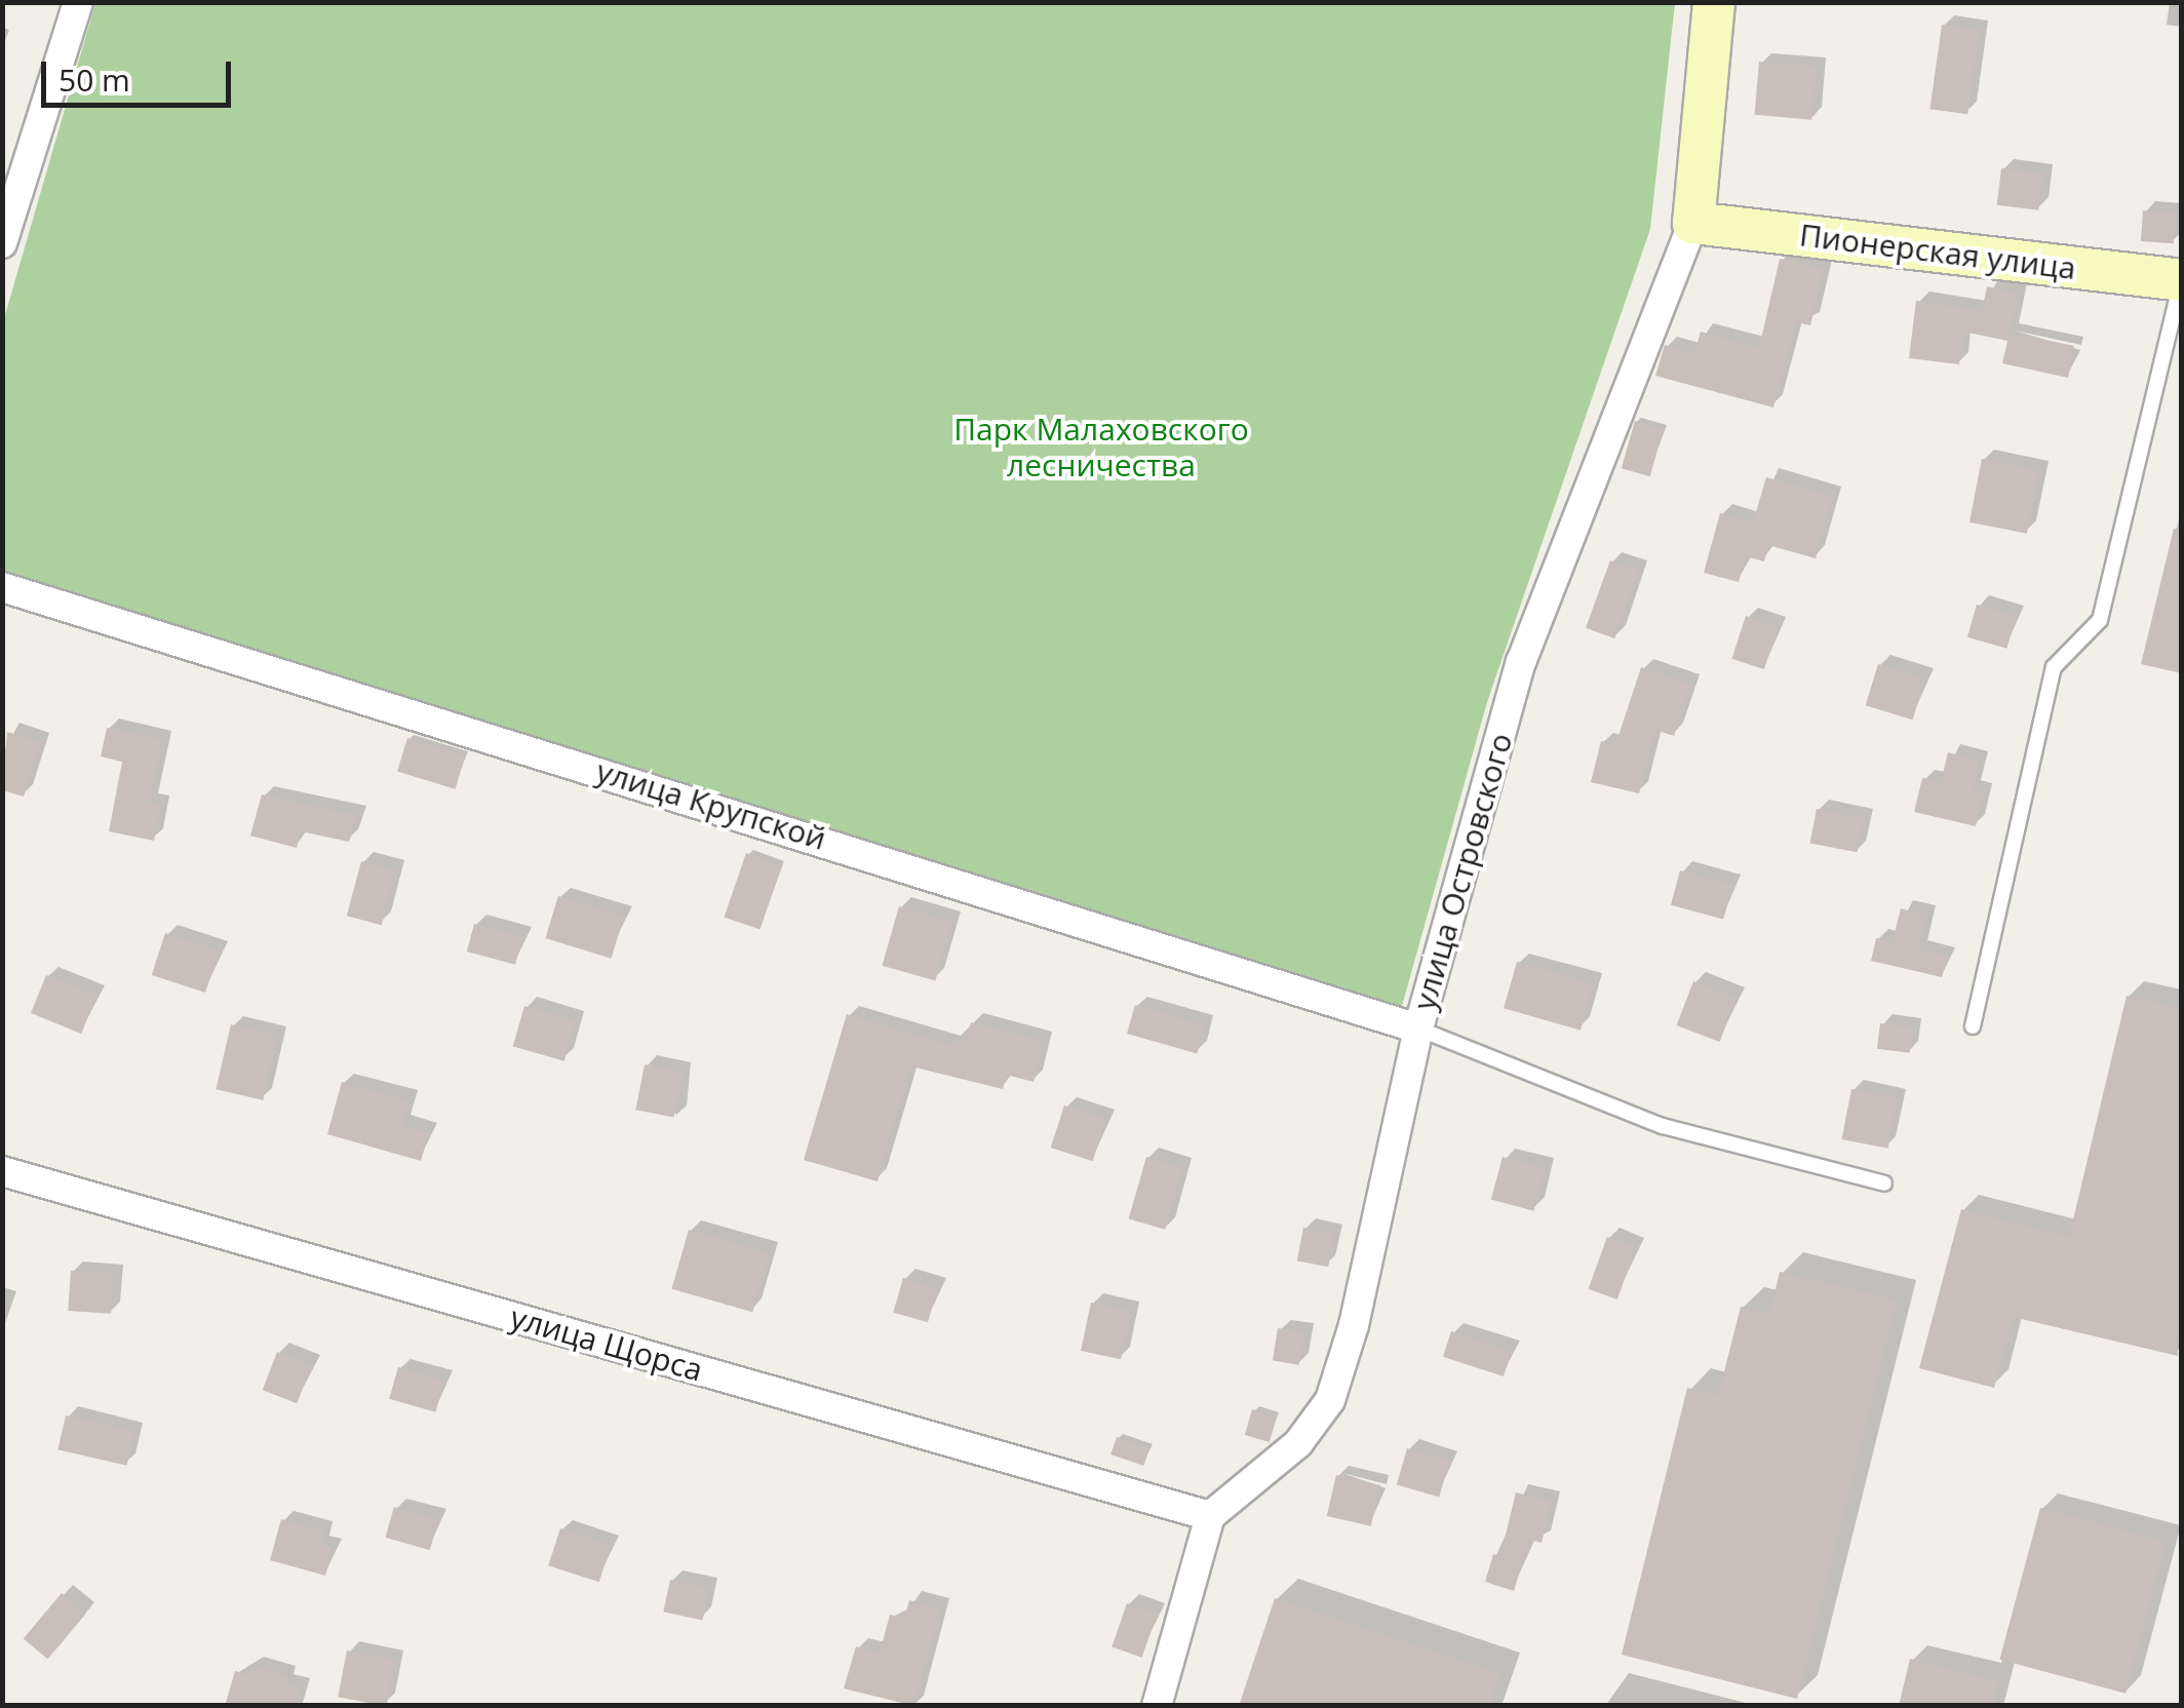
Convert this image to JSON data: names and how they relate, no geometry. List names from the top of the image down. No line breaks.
{"streets":{"street":["Пионерская улица","улица Крупской","улица Островского","улица Щорса"]},"crossings":[["Пионерская улица","улица Островского"],["улица Крупской","улица Островского"],["улица Островского","улица Щорса"]],"parks":["Парк Малаховского лесничества"],"scale_bar":"50 m"}
